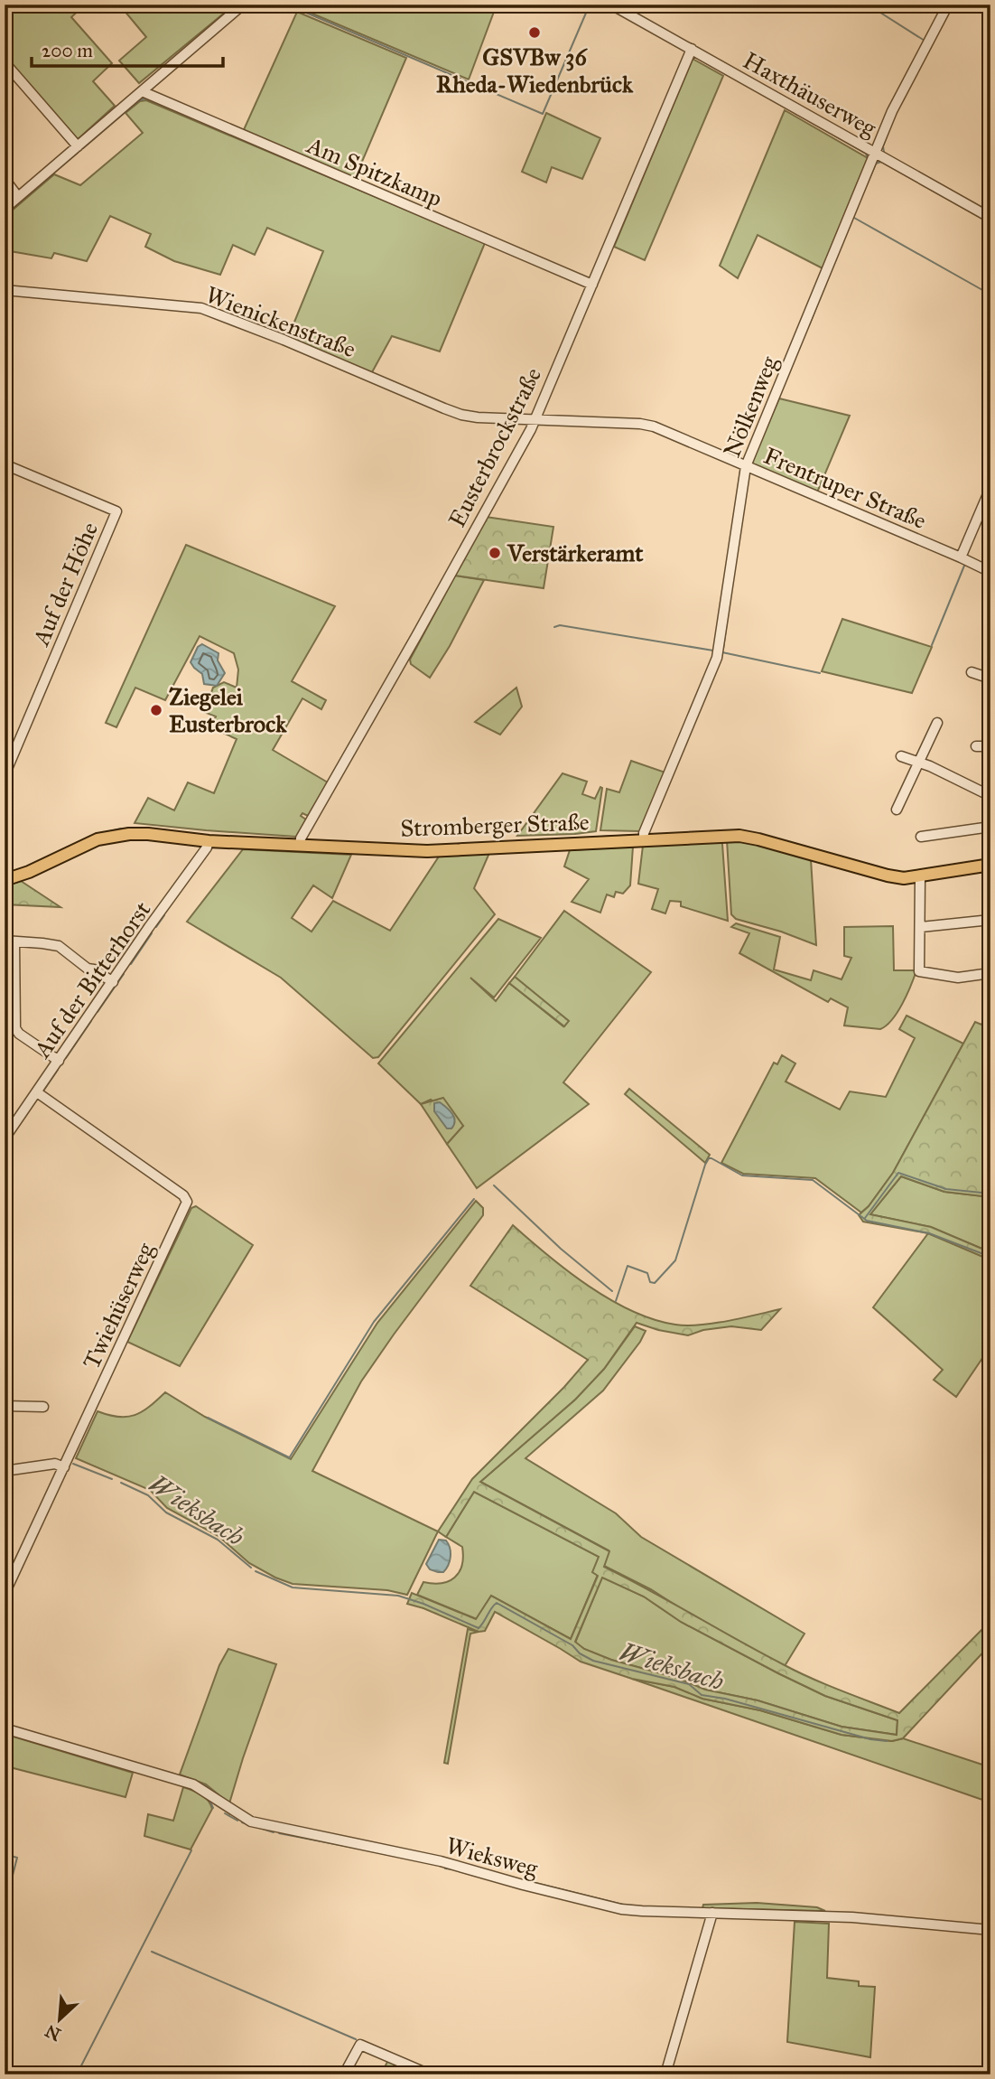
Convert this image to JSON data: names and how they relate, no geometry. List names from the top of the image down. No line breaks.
{"streets":{"main road":["Stromberger Straße"],"street":["Haxthäuserweg","Am Spitzkamp","Wienickenstraße","Nölkenweg","Eusterbrockstraße","Frentruper Straße","Auf der Höhe","Auf der Bitterhorst","Twiehüserweg","Wieksweg"]},"crossings":[["Haxthäuserweg","Nölkenweg"],["Haxthäuserweg","Eusterbrockstraße"],["Am Spitzkamp","Eusterbrockstraße"],["Wienickenstraße","Eusterbrockstraße"],["Wienickenstraße","Frentruper Straße"],["Nölkenweg","Frentruper Straße"],["Nölkenweg","Stromberger Straße"],["Eusterbrockstraße","Frentruper Straße"],["Eusterbrockstraße","Stromberger Straße"],["Stromberger Straße","Auf der Bitterhorst"],["Auf der Bitterhorst","Twiehüserweg"]],"water":["Wieksbach"],"places":["GSVBw 36 Rheda-Wiedenbrück","Verstärkeramt","Ziegelei Eusterbrock"],"scale_bar":"200 m","north":"bottom left"}
